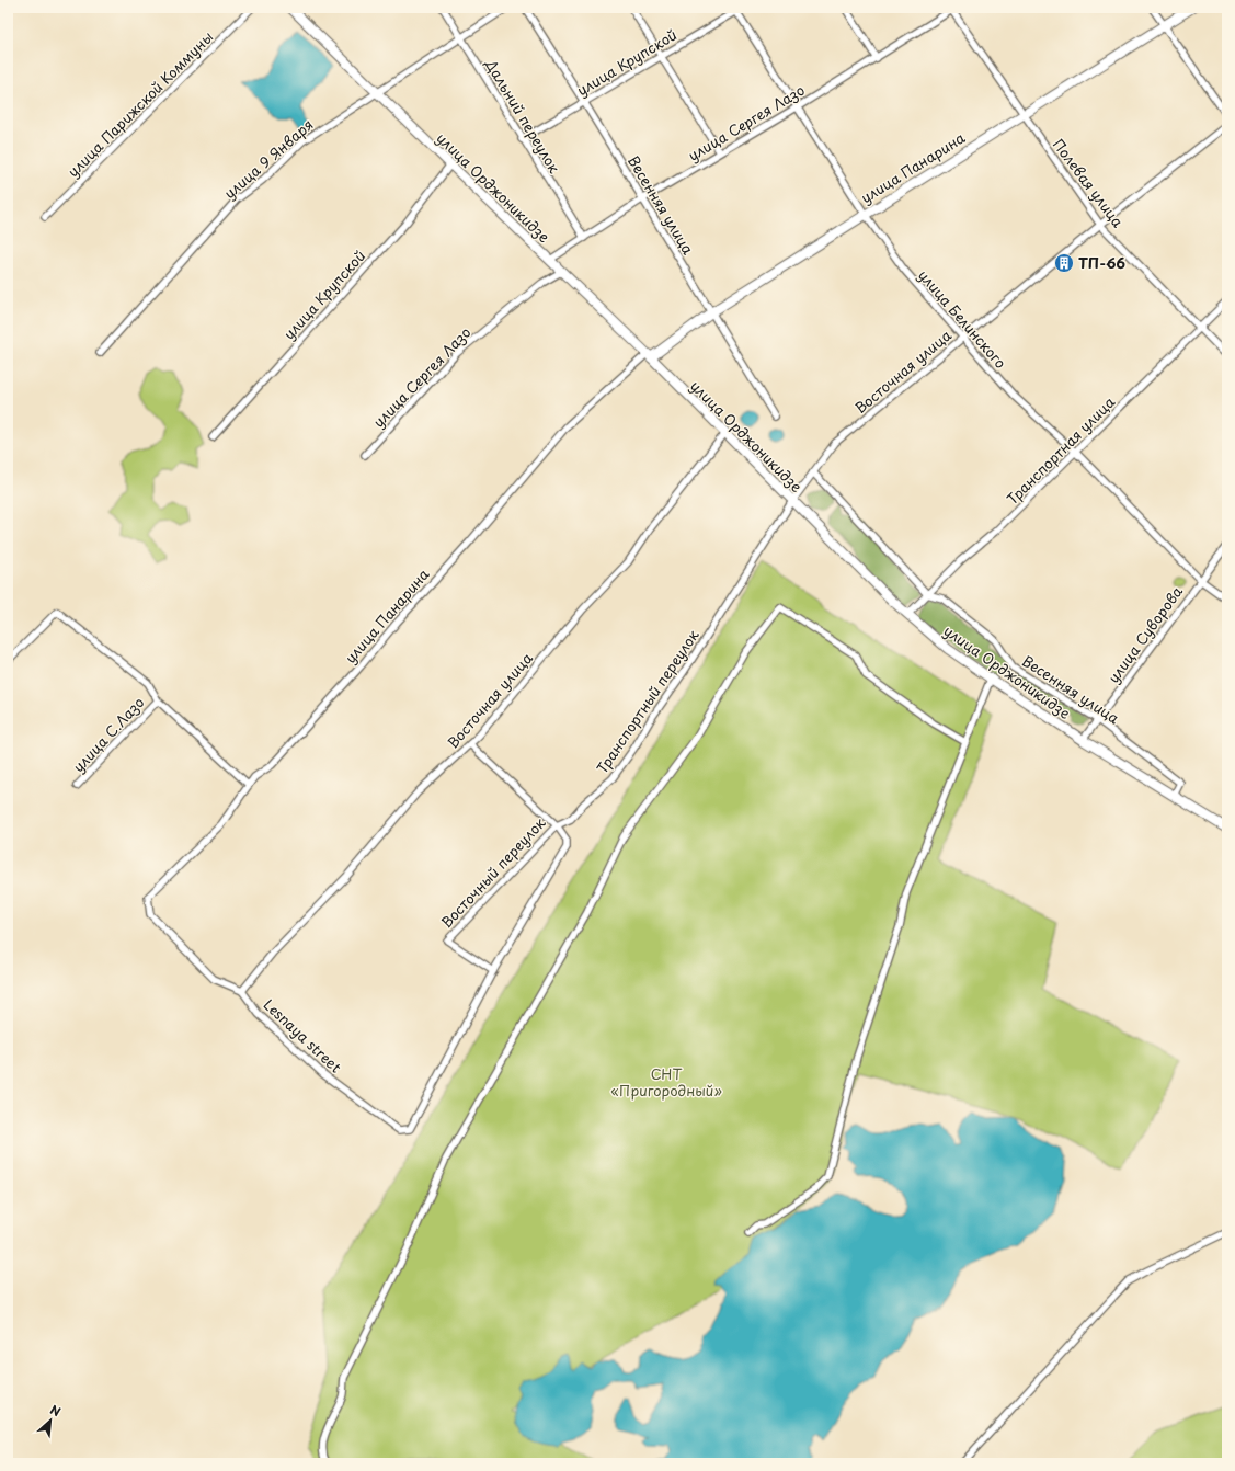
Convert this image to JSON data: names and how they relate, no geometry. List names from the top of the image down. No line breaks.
{"streets":{"main road":["улица Панарина","улица Орджоникидзе"],"street":["улица Крупской","улица Парижской Коммуны","Дальний переулок","улица Сергея Лазо","улица 9 Января","Полевая улица","Весенняя улица","улица Белинского","Восточная улица","Транспортная улица","улица Суворова","Транспортный переулок","улица С.Лазо","Восточный переулок","Lesnaya street"]},"crossings":[["улица Крупской","Дальний переулок"],["улица Крупской","улица Орджоникидзе"],["улица Крупской","Весенняя улица"],["улица Крупской","улица Белинского"],["Дальний переулок","улица Сергея Лазо"],["Дальний переулок","улица 9 Января"],["улица Сергея Лазо","Полевая улица"],["улица Сергея Лазо","улица Орджоникидзе"],["улица Сергея Лазо","Весенняя улица"],["улица Сергея Лазо","улица Белинского"],["улица 9 Января","улица Орджоникидзе"],["улица Панарина","Полевая улица"],["улица Панарина","улица Орджоникидзе"],["улица Панарина","Весенняя улица"],["улица Панарина","улица Белинского"],["улица Панарина","Восточная улица"],["улица Панарина","Lesnaya street"],["Полевая улица","Восточная улица"],["Полевая улица","Транспортная улица"],["улица Орджоникидзе","Весенняя улица"],["улица Орджоникидзе","Восточная улица"],["улица Орджоникидзе","Транспортная улица"],["улица Орджоникидзе","улица Суворова"],["улица Орджоникидзе","Транспортный переулок"],["Весенняя улица","Восточная улица"],["Весенняя улица","Транспортная улица"],["Весенняя улица","улица Суворова"],["улица Белинского","Восточная улица"],["улица Белинского","Транспортная улица"],["улица Белинского","улица Суворова"],["Восточная улица","Транспортный переулок"],["Восточная улица","Восточный переулок"],["Восточная улица","Lesnaya street"],["Транспортный переулок","Восточный переулок"],["Восточный переулок","Lesnaya street"]],"parks":["СНТ «Пригородный»"],"places":{"building":["ТП-66"]},"north":"top right"}
